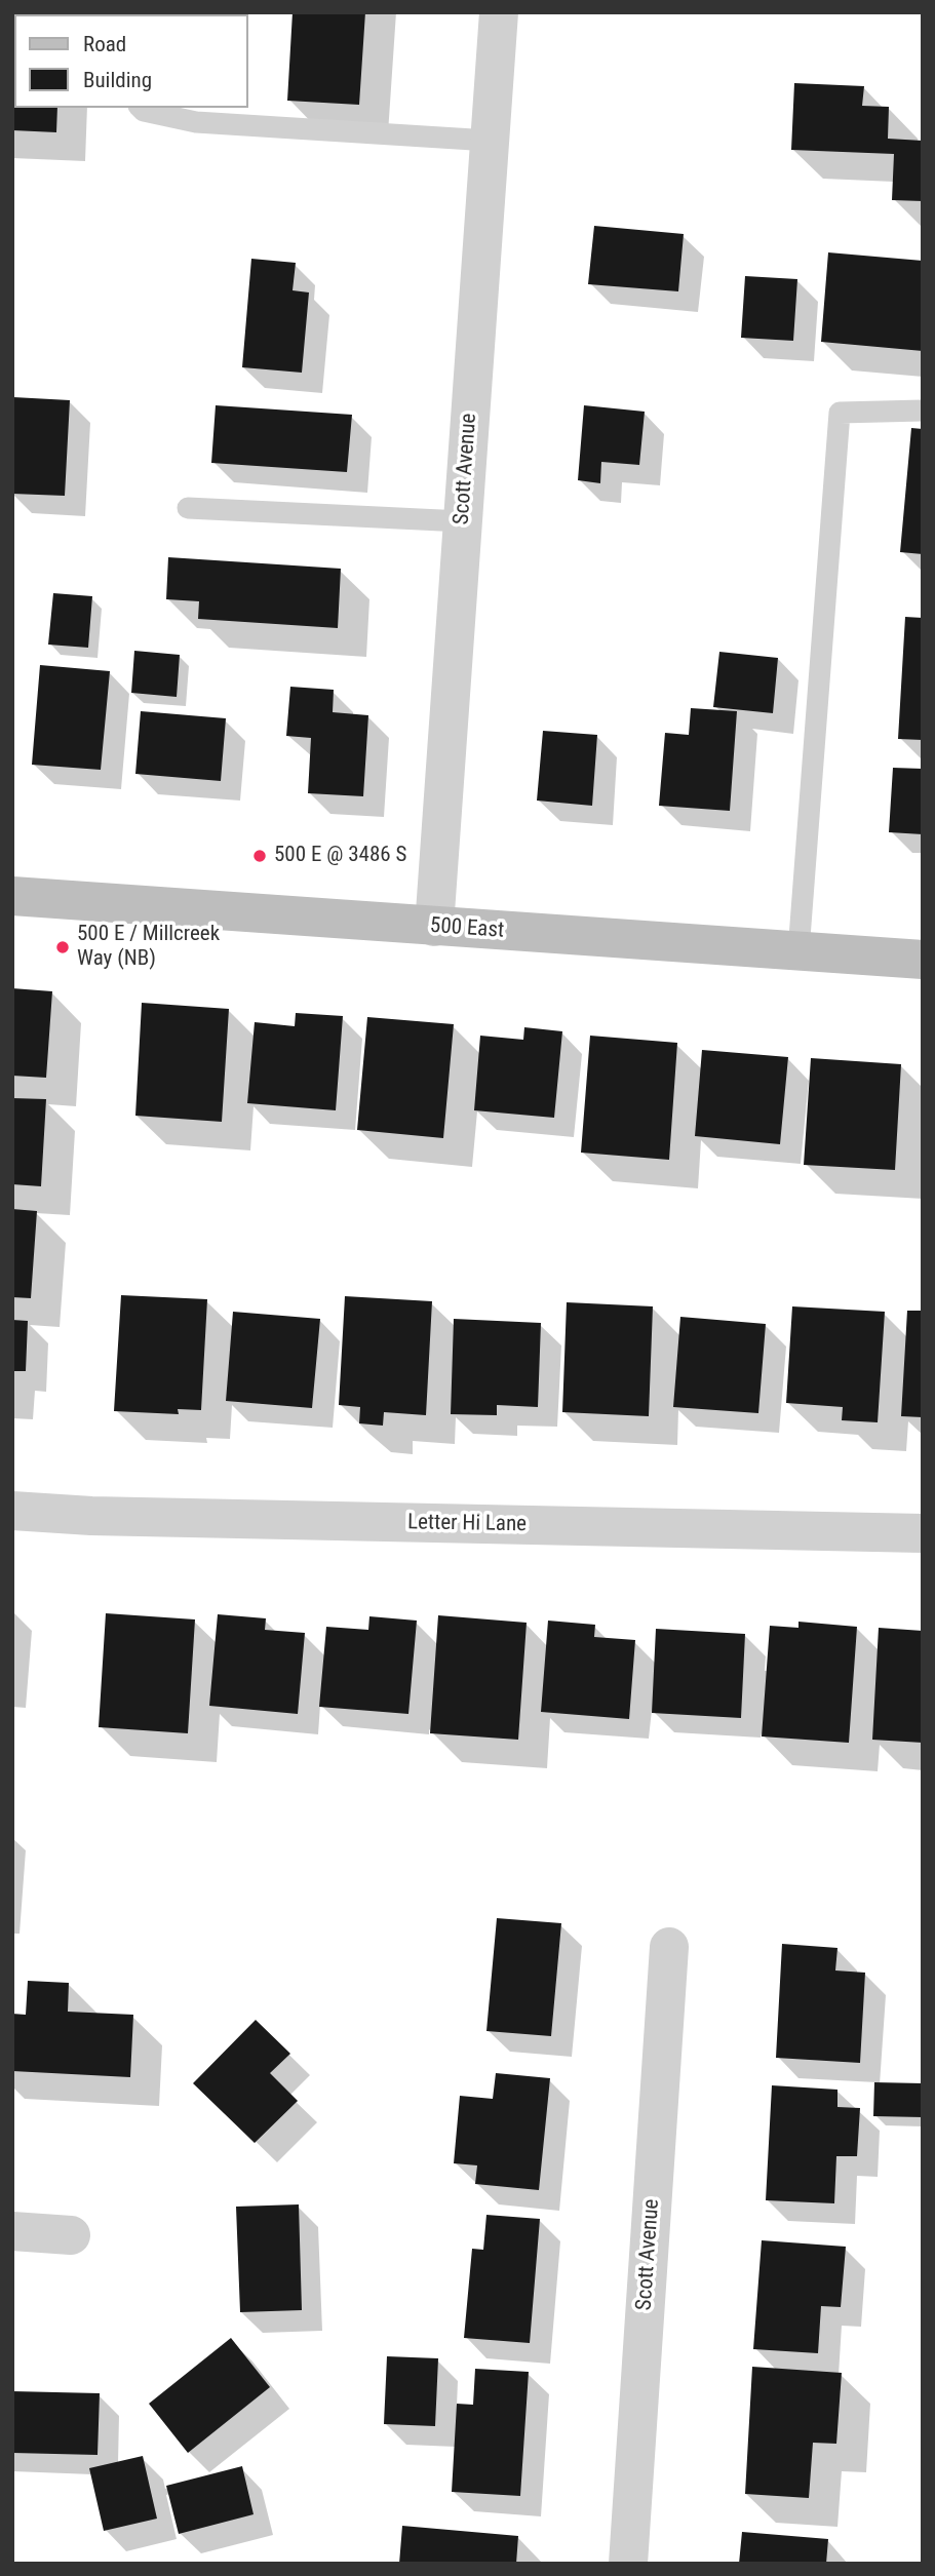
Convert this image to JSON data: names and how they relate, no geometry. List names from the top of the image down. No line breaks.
{"streets":{"street":["Scott Avenue","500 East","Letter Hi Lane"]},"crossings":[["Scott Avenue","500 East"]],"places":["500 E @ 3486 S","500 E / Millcreek Way (NB)"],"legend":["Road","Building"]}
